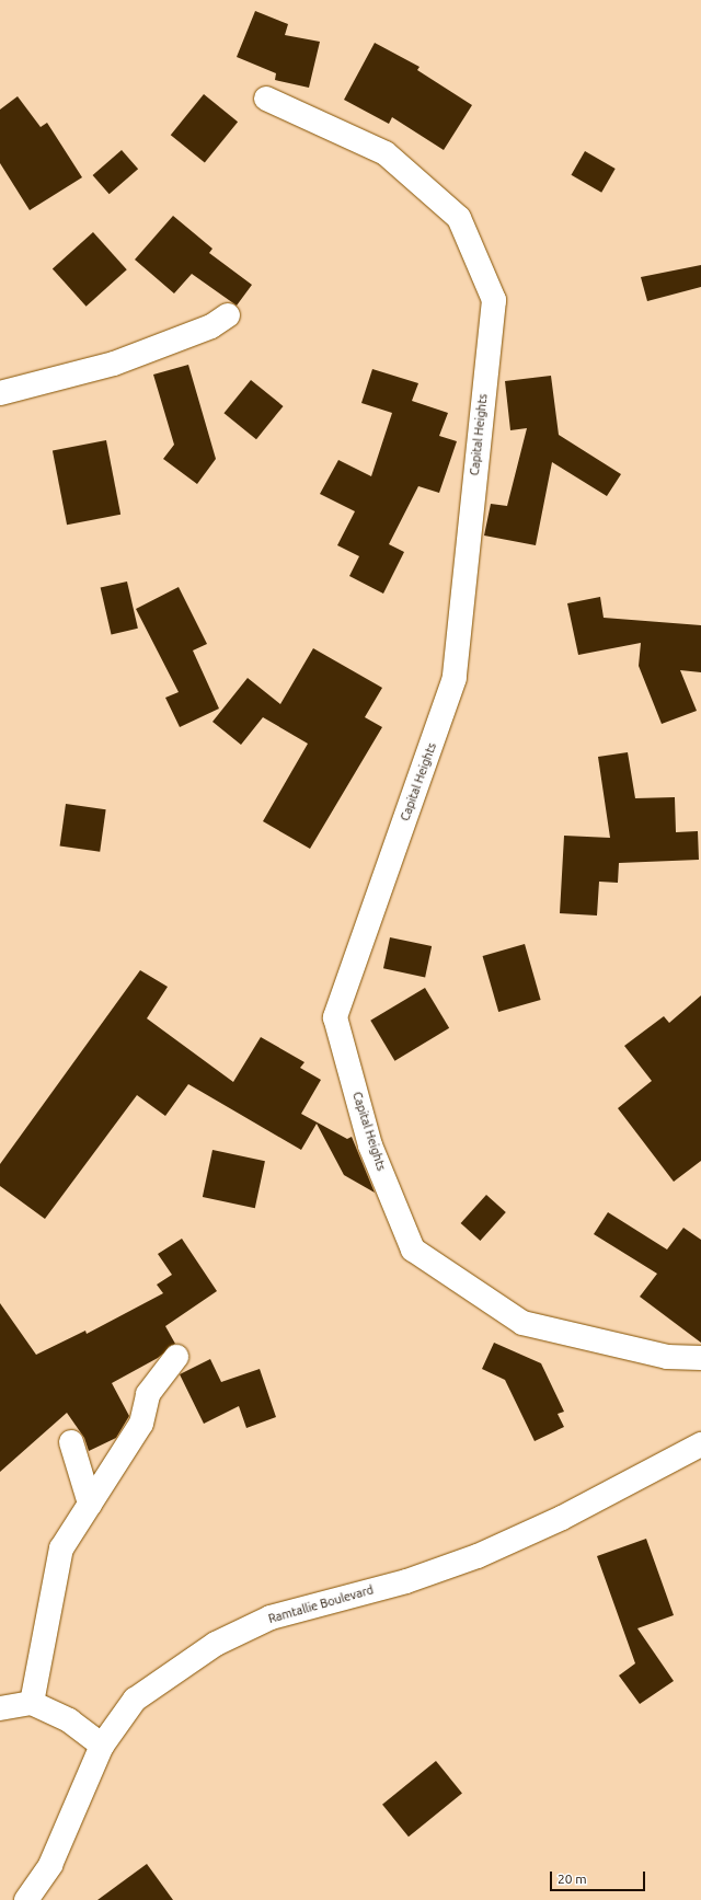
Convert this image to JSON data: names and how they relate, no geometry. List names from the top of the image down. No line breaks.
{"streets":{"street":["Capital Heights","Ramtallie Boulevard"]},"scale_bar":"20 m"}
